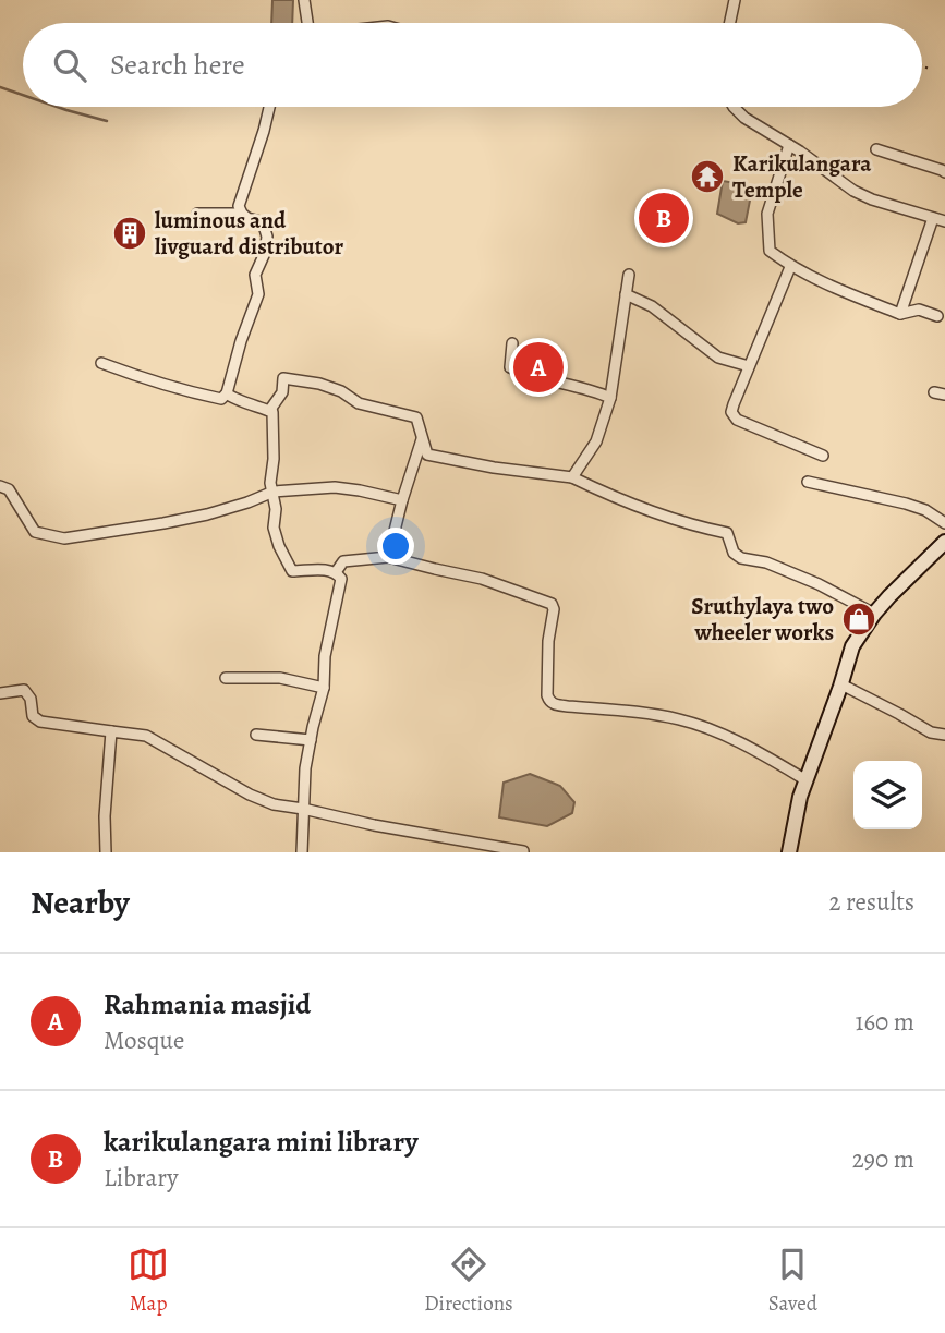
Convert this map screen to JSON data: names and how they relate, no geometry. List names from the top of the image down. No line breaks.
{"places":{"temple":["Karikulangara Temple"],"building":["luminous and livguard distributor"],"shop":["Sruthylaya two wheeler works"]},"page":{"search":"Search here","pins":["B","A"],"heading":["Nearby","2 results"],"list":[{"mark":"A","name":"Rahmania masjid","note":"Mosque","value":"160 m"},{"mark":"B","name":"karikulangara mini library","note":"Library","value":"290 m"}],"nav":["Map","Directions","Saved"]}}
